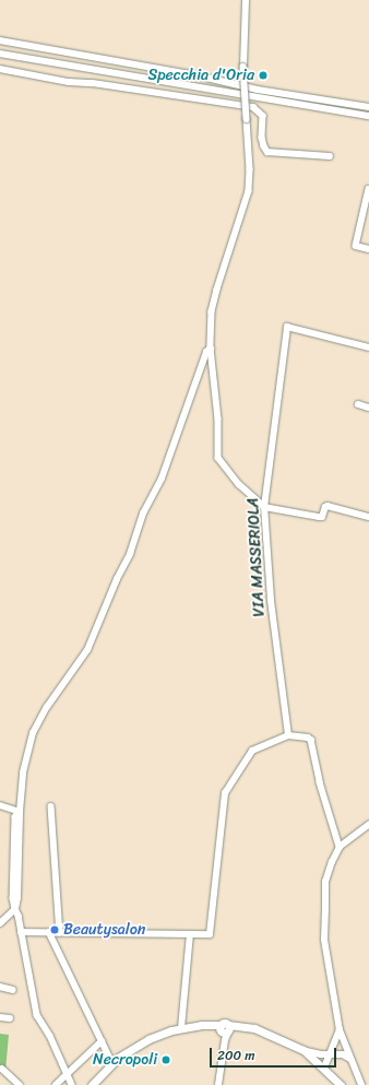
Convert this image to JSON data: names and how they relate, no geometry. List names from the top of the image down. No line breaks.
{"streets":{"street":["VIA MASSERIOLA"]},"places":["Specchia d'Oria","Beautysalon","Necropoli"],"scale_bar":"200 m"}
